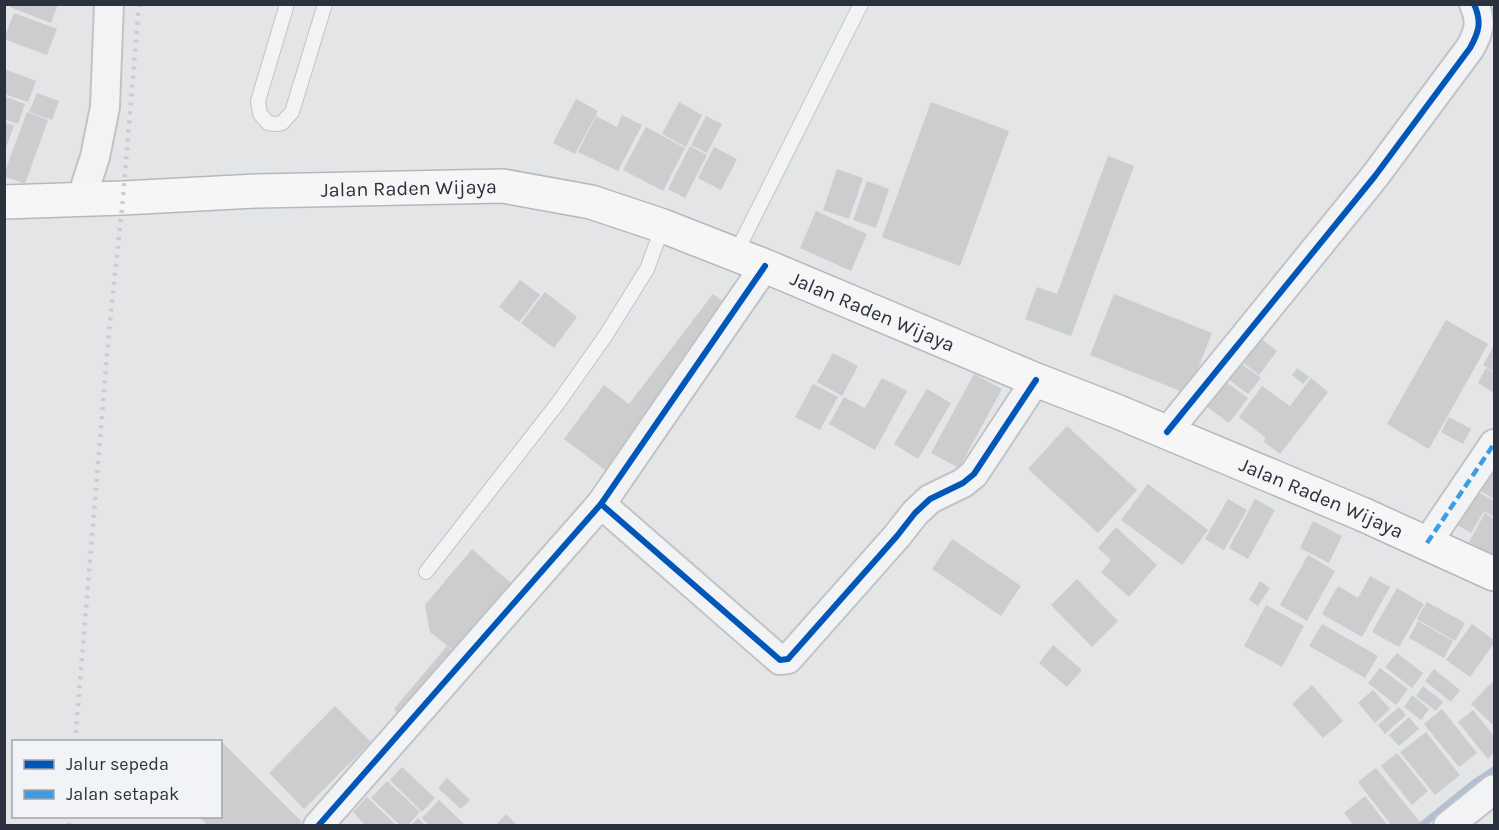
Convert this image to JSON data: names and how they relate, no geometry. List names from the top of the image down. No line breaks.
{"streets":{"highway":["Jalan Raden Wijaya"]},"legend":["Jalur sepeda","Jalan setapak"]}
